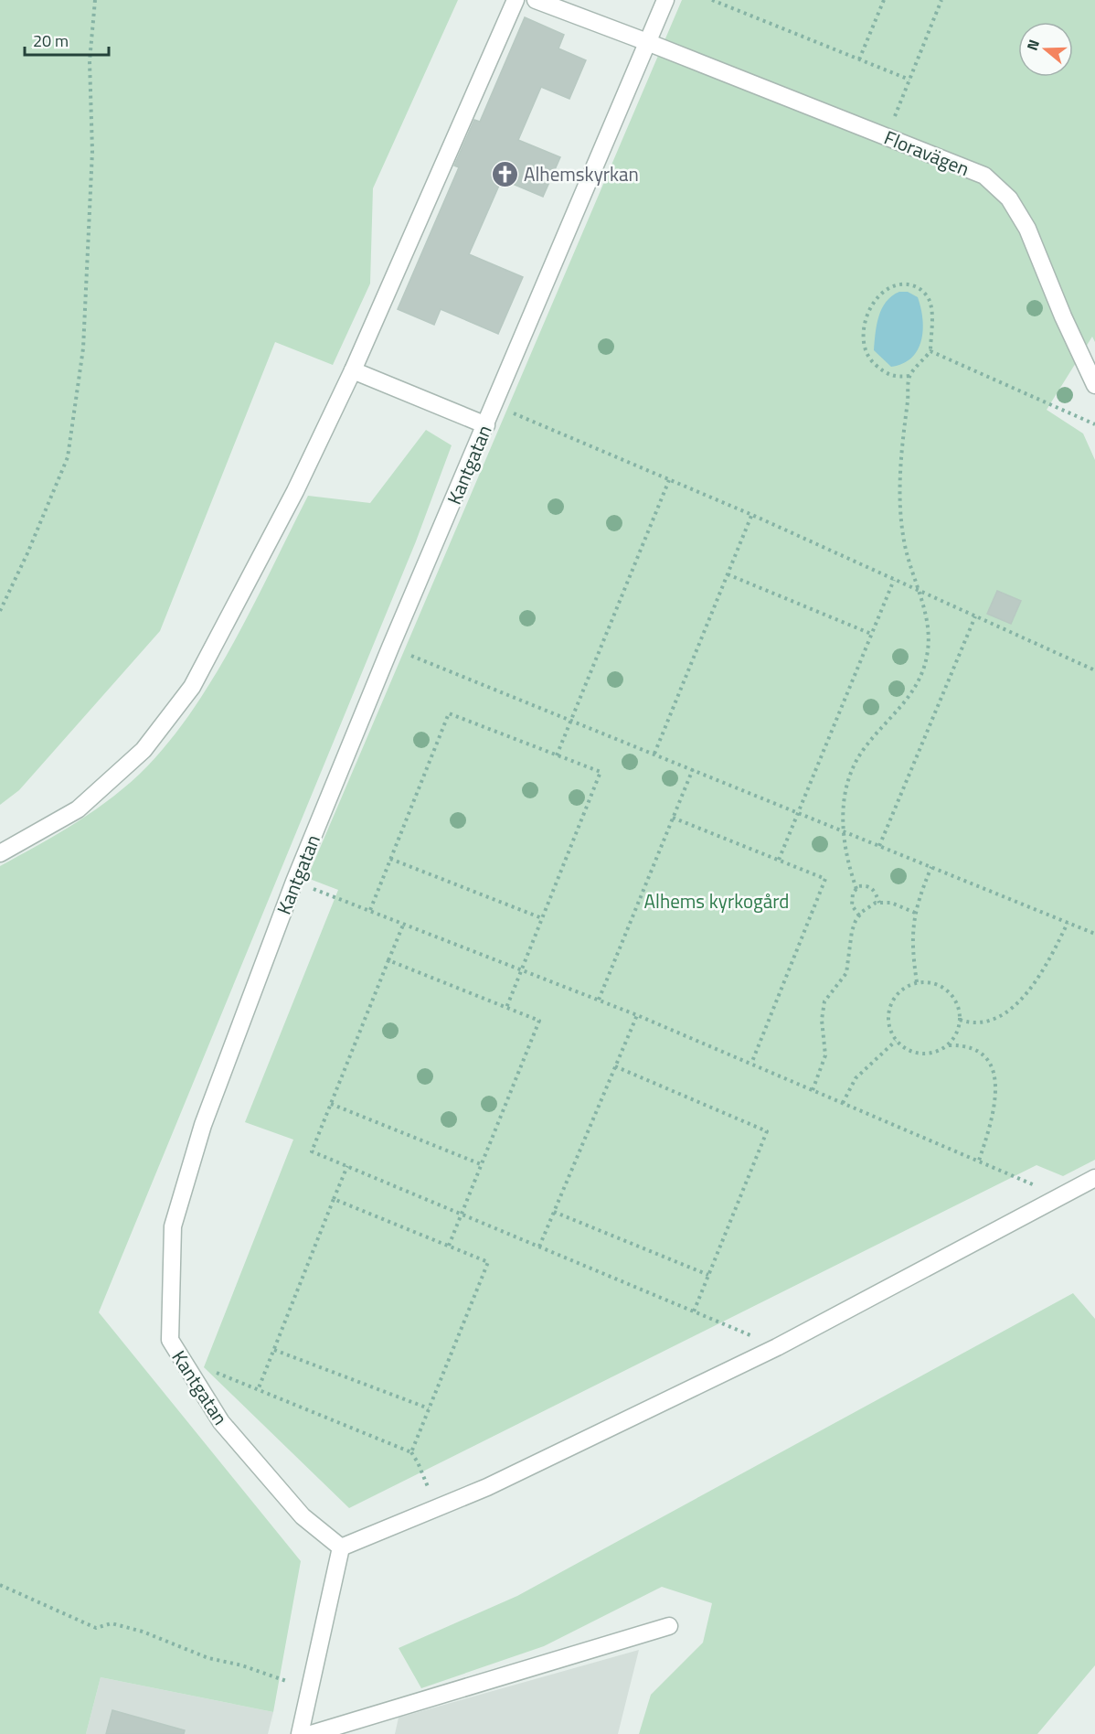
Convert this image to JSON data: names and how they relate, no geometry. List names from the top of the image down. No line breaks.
{"streets":{"street":["Floravägen","Kantgatan"]},"crossings":[["Floravägen","Kantgatan"]],"parks":["Alhems kyrkogård"],"places":{"church":["Alhemskyrkan"]},"scale_bar":"20 m","north":"left"}
